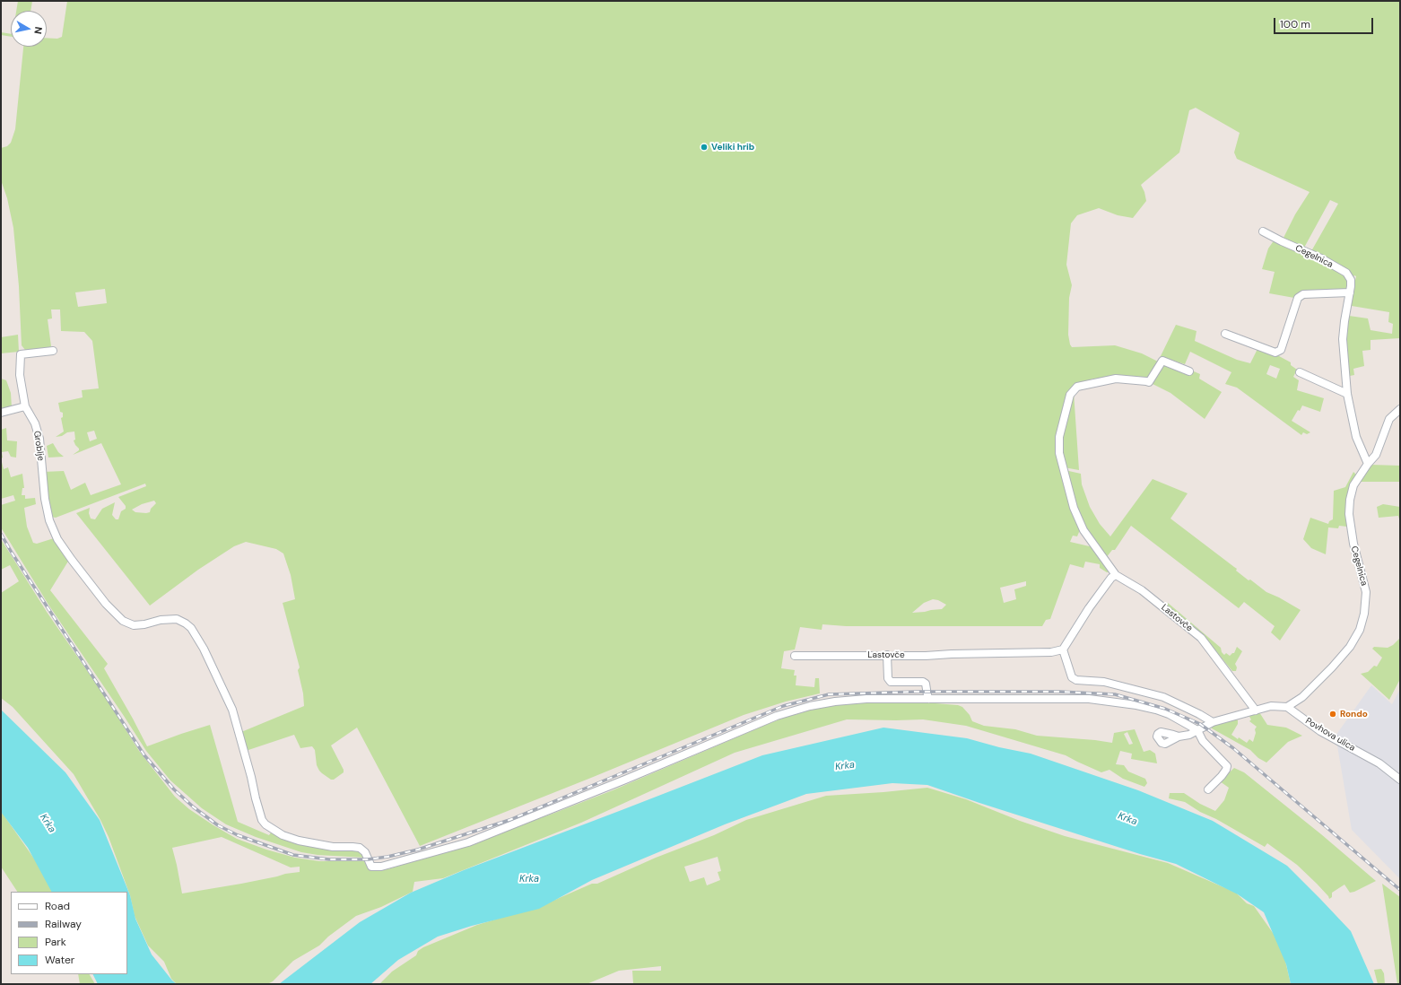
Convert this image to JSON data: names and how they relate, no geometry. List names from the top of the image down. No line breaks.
{"streets":{"street":["Cegelnica","Groblje","Lastovče","Povhova ulica"]},"crossings":[["Cegelnica","Povhova ulica"]],"water":["Krka"],"places":["Veliki hrib","Rondo"],"legend":["Road","Railway","Park","Water"],"scale_bar":"100 m","north":"right"}
